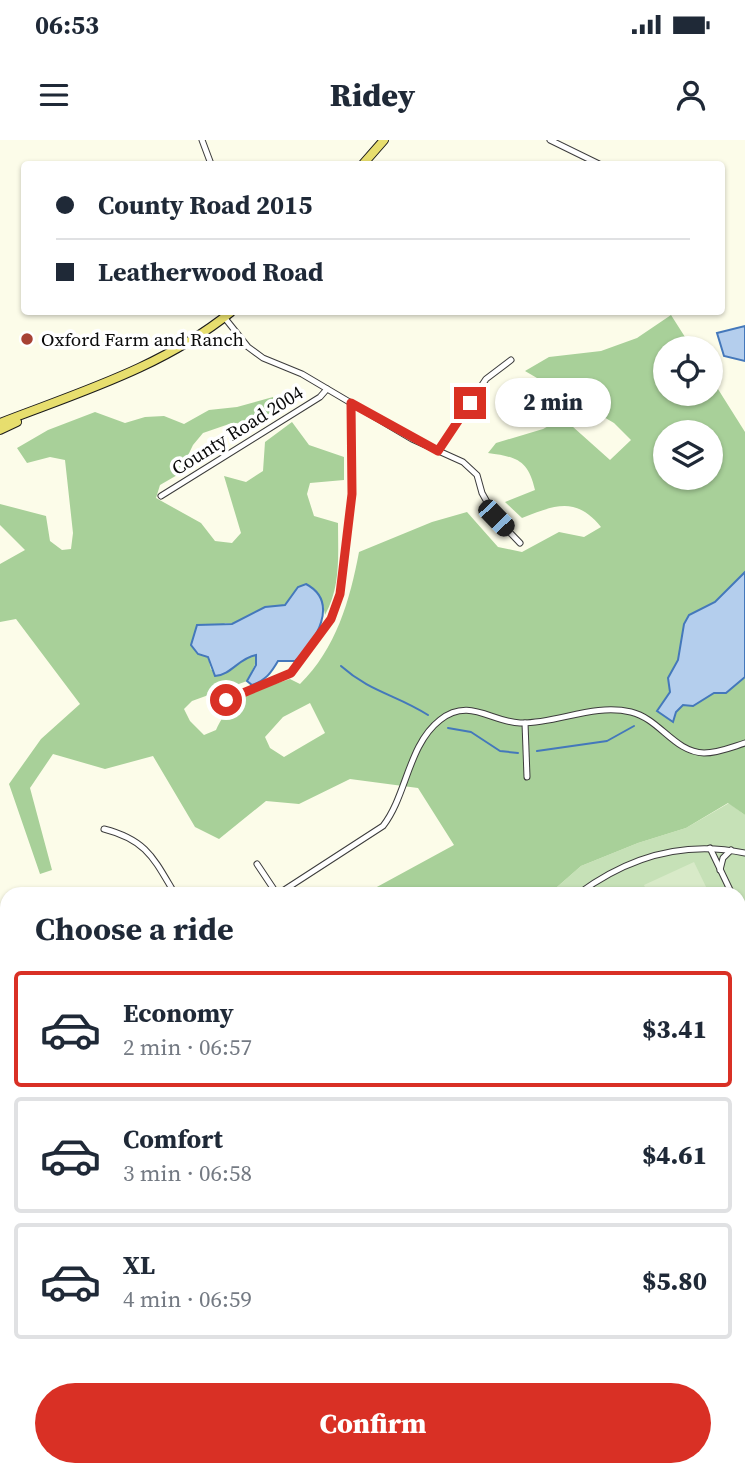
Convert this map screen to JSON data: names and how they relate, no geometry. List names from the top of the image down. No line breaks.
{"streets":{"street":["County Road 2004"]},"places":["Oxford Farm and Ranch"],"page":{"status":"06:53","header":"Ridey","banner":["County Road 2015","Leatherwood Road"],"bubble":"2 min","heading":"Choose a ride","list":[{"name":"Economy","note":"2 min · 06:57","value":"$3.41"},{"name":"Comfort","note":"3 min · 06:58","value":"$4.61"},{"name":"XL","note":"4 min · 06:59","value":"$5.80"}],"buttons":"Confirm"}}
